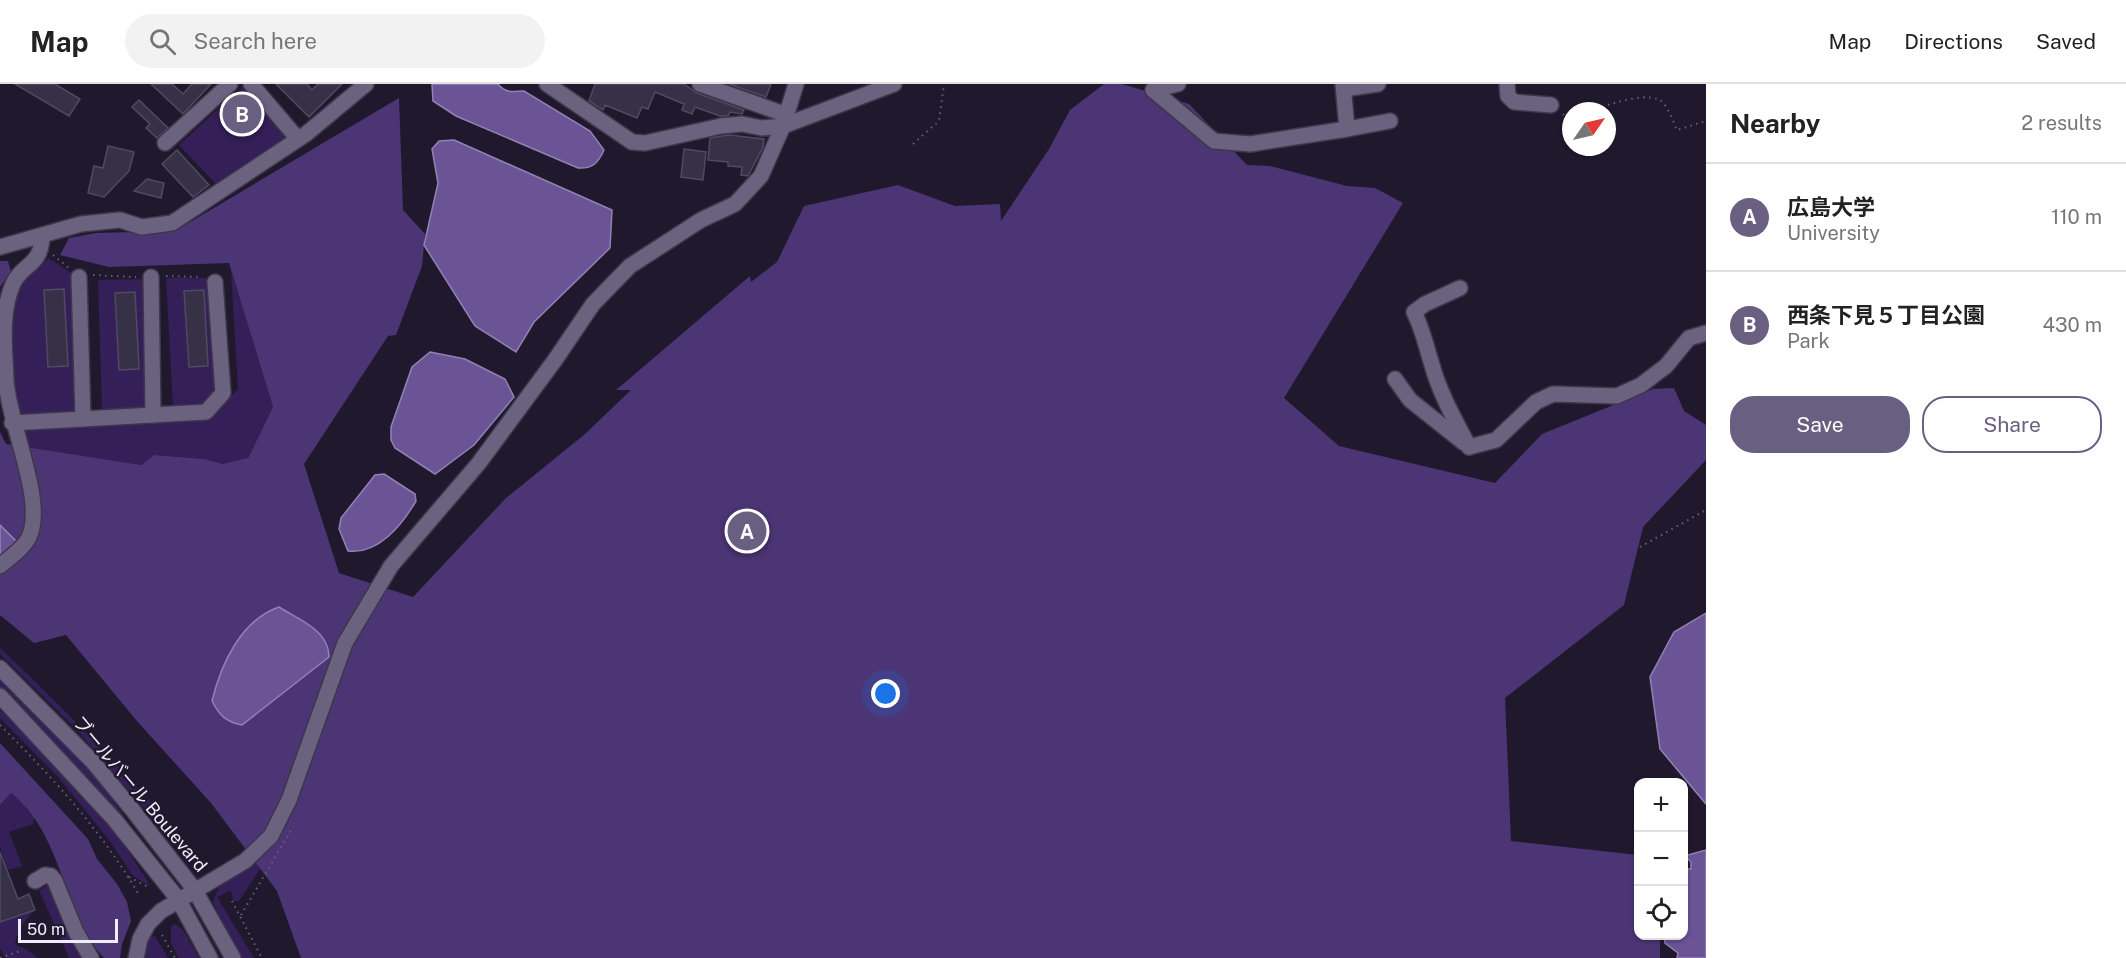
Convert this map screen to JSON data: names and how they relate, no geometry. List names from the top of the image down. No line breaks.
{"streets":{"street":["ブールバール Boulevard"]},"scale_bar":"50 m","north":"top right","page":{"header":"Map","search":"Search here","nav":["Map","Directions","Saved"],"heading":["Nearby","2 results"],"pins":["B","A"],"list":[{"mark":"A","name":"広島大学","note":"University","value":"110 m"},{"mark":"B","name":"西条下見５丁目公園","note":"Park","value":"430 m"}],"buttons":["Save","Share"],"map_buttons":["+","−"],"scale":"50 m"}}
